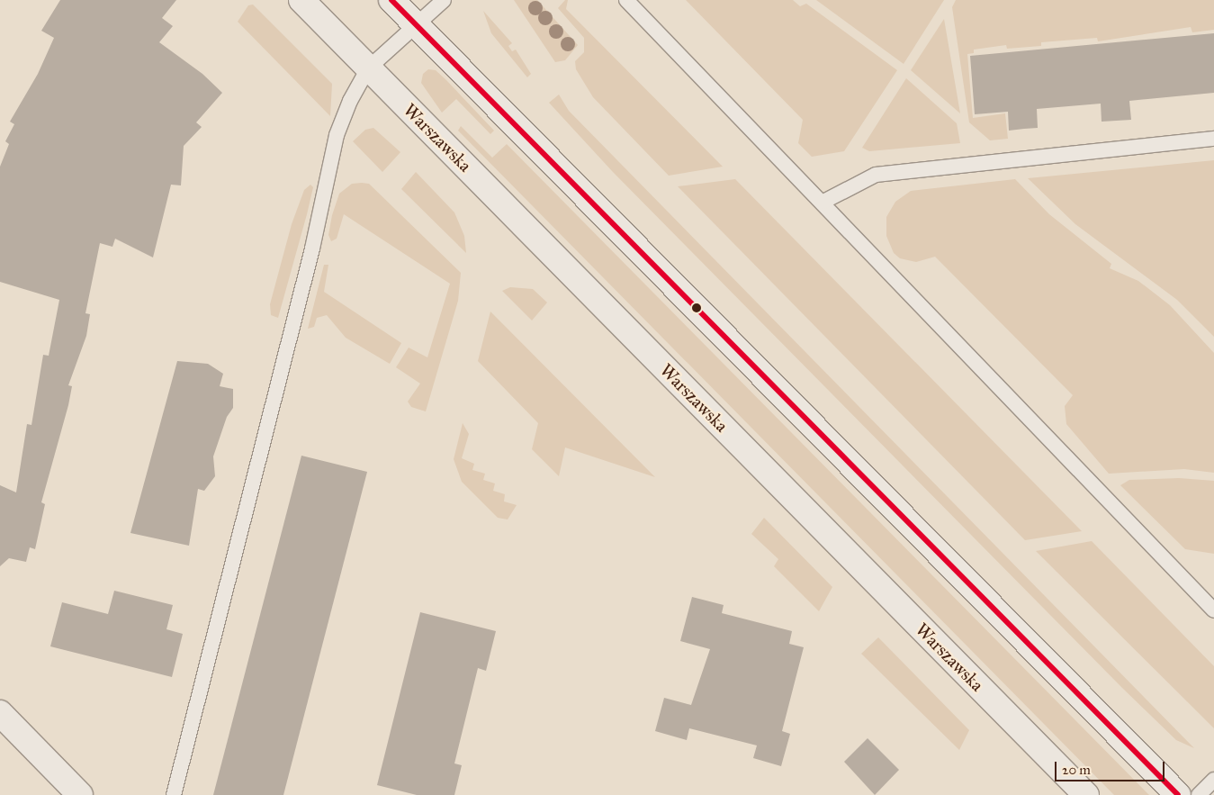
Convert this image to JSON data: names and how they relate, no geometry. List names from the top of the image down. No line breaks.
{"streets":{"main road":["Warszawska"]},"scale_bar":"20 m"}
